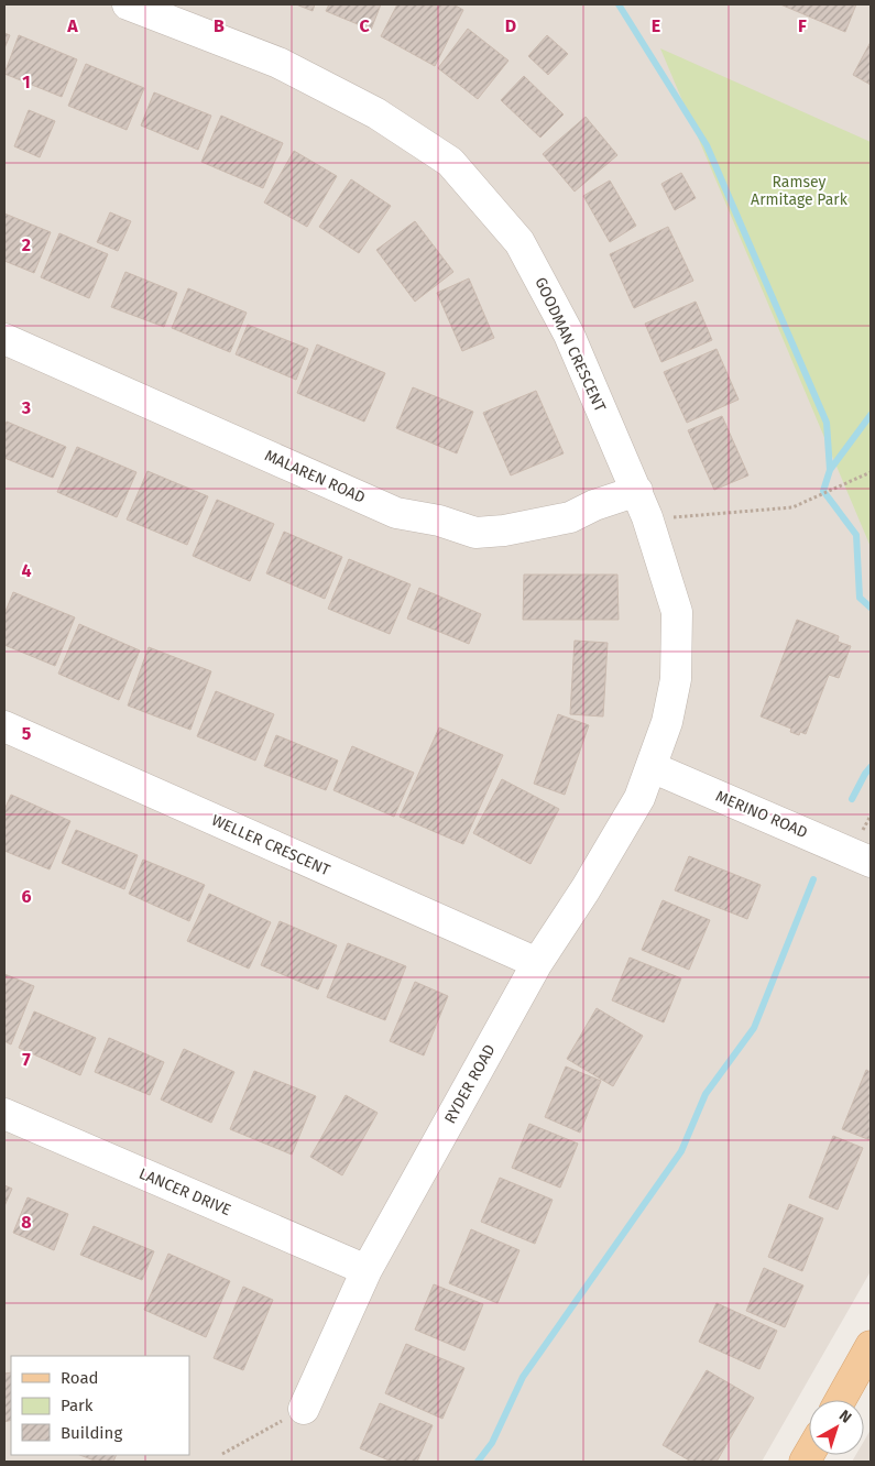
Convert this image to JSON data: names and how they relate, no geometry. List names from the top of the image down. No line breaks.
{"streets":{"street":["GOODMAN CRESCENT","MALAREN ROAD","MERINO ROAD","WELLER CRESCENT","RYDER ROAD","LANCER DRIVE"]},"crossings":[["GOODMAN CRESCENT","MALAREN ROAD"],["GOODMAN CRESCENT","MERINO ROAD"],["GOODMAN CRESCENT","RYDER ROAD"],["MERINO ROAD","RYDER ROAD"],["WELLER CRESCENT","RYDER ROAD"],["RYDER ROAD","LANCER DRIVE"]],"parks":["Ramsey Armitage Park"],"legend":["Road","Park","Building"],"north":"top right","grid":{"columns":["A","B","C","D","E","F"],"rows":["1","2","3","4","5","6","7","8"]}}
